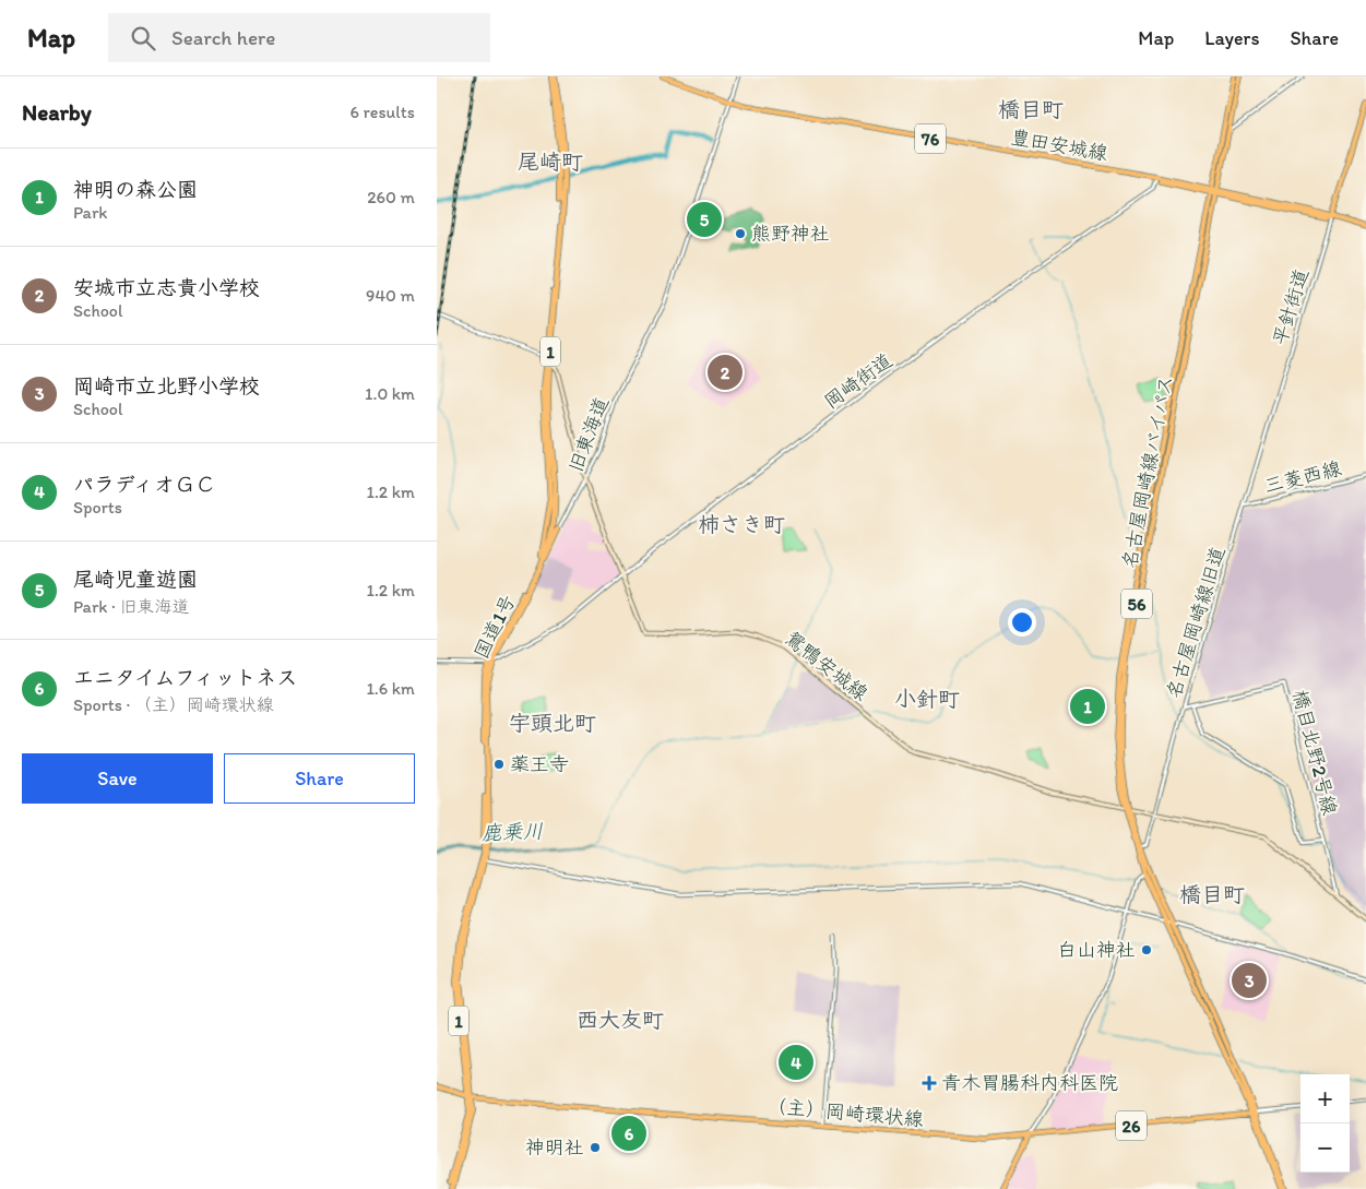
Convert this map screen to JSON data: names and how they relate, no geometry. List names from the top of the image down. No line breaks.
{"streets":{"highway":["1","国道1号"],"main road":["76","豊田安城線","名古屋岡崎線バイパス","56","鴛鴨安城線","（主）岡崎環状線","26"],"street":["平針街道","岡崎街道","旧東海道","三菱西線","名古屋岡崎線旧道","橋目北野2号線"]},"crossings":[["豊田安城線","岡崎街道"],["豊田安城線","旧東海道"],["豊田安城線","名古屋岡崎線バイパス"],["平針街道","名古屋岡崎線旧道"],["岡崎街道","国道1号"],["岡崎街道","鴛鴨安城線"],["旧東海道","鴛鴨安城線"],["名古屋岡崎線バイパス","名古屋岡崎線旧道"],["名古屋岡崎線バイパス","鴛鴨安城線"],["名古屋岡崎線バイパス","（主）岡崎環状線"],["三菱西線","名古屋岡崎線旧道"],["名古屋岡崎線旧道","鴛鴨安城線"],["名古屋岡崎線旧道","橋目北野2号線"],["国道1号","鴛鴨安城線"],["国道1号","（主）岡崎環状線"],["鴛鴨安城線","橋目北野2号線"]],"districts":["橋目町","尾崎町","柿さき町","小針町","宇頭北町","橋目町","西大友町"],"water":["鹿乗川"],"places":{"other":["熊野神社","薬王寺","白山神社","神明社"],"health":["青木胃腸科内科医院"]},"page":{"header":"Map","search":"Search here","nav":["Map","Layers","Share"],"heading":["Nearby","6 results"],"list":[{"mark":"1","name":"神明の森公園","note":"Park","value":"260 m"},{"mark":"2","name":"安城市立志貴小学校","note":"School","value":"940 m"},{"mark":"3","name":"岡崎市立北野小学校","note":"School","value":"1.0 km"},{"mark":"4","name":"パラディオＧＣ","note":"Sports","value":"1.2 km"},{"mark":"5","name":"尾崎児童遊園","note":"Park · 旧東海道","value":"1.2 km"},{"mark":"6","name":"エニタイムフィットネス","note":"Sports · （主）岡崎環状線","value":"1.6 km"}],"pins":["5","2","1","3","4","6"],"buttons":["Save","Share"],"map_buttons":["+","−"]}}
